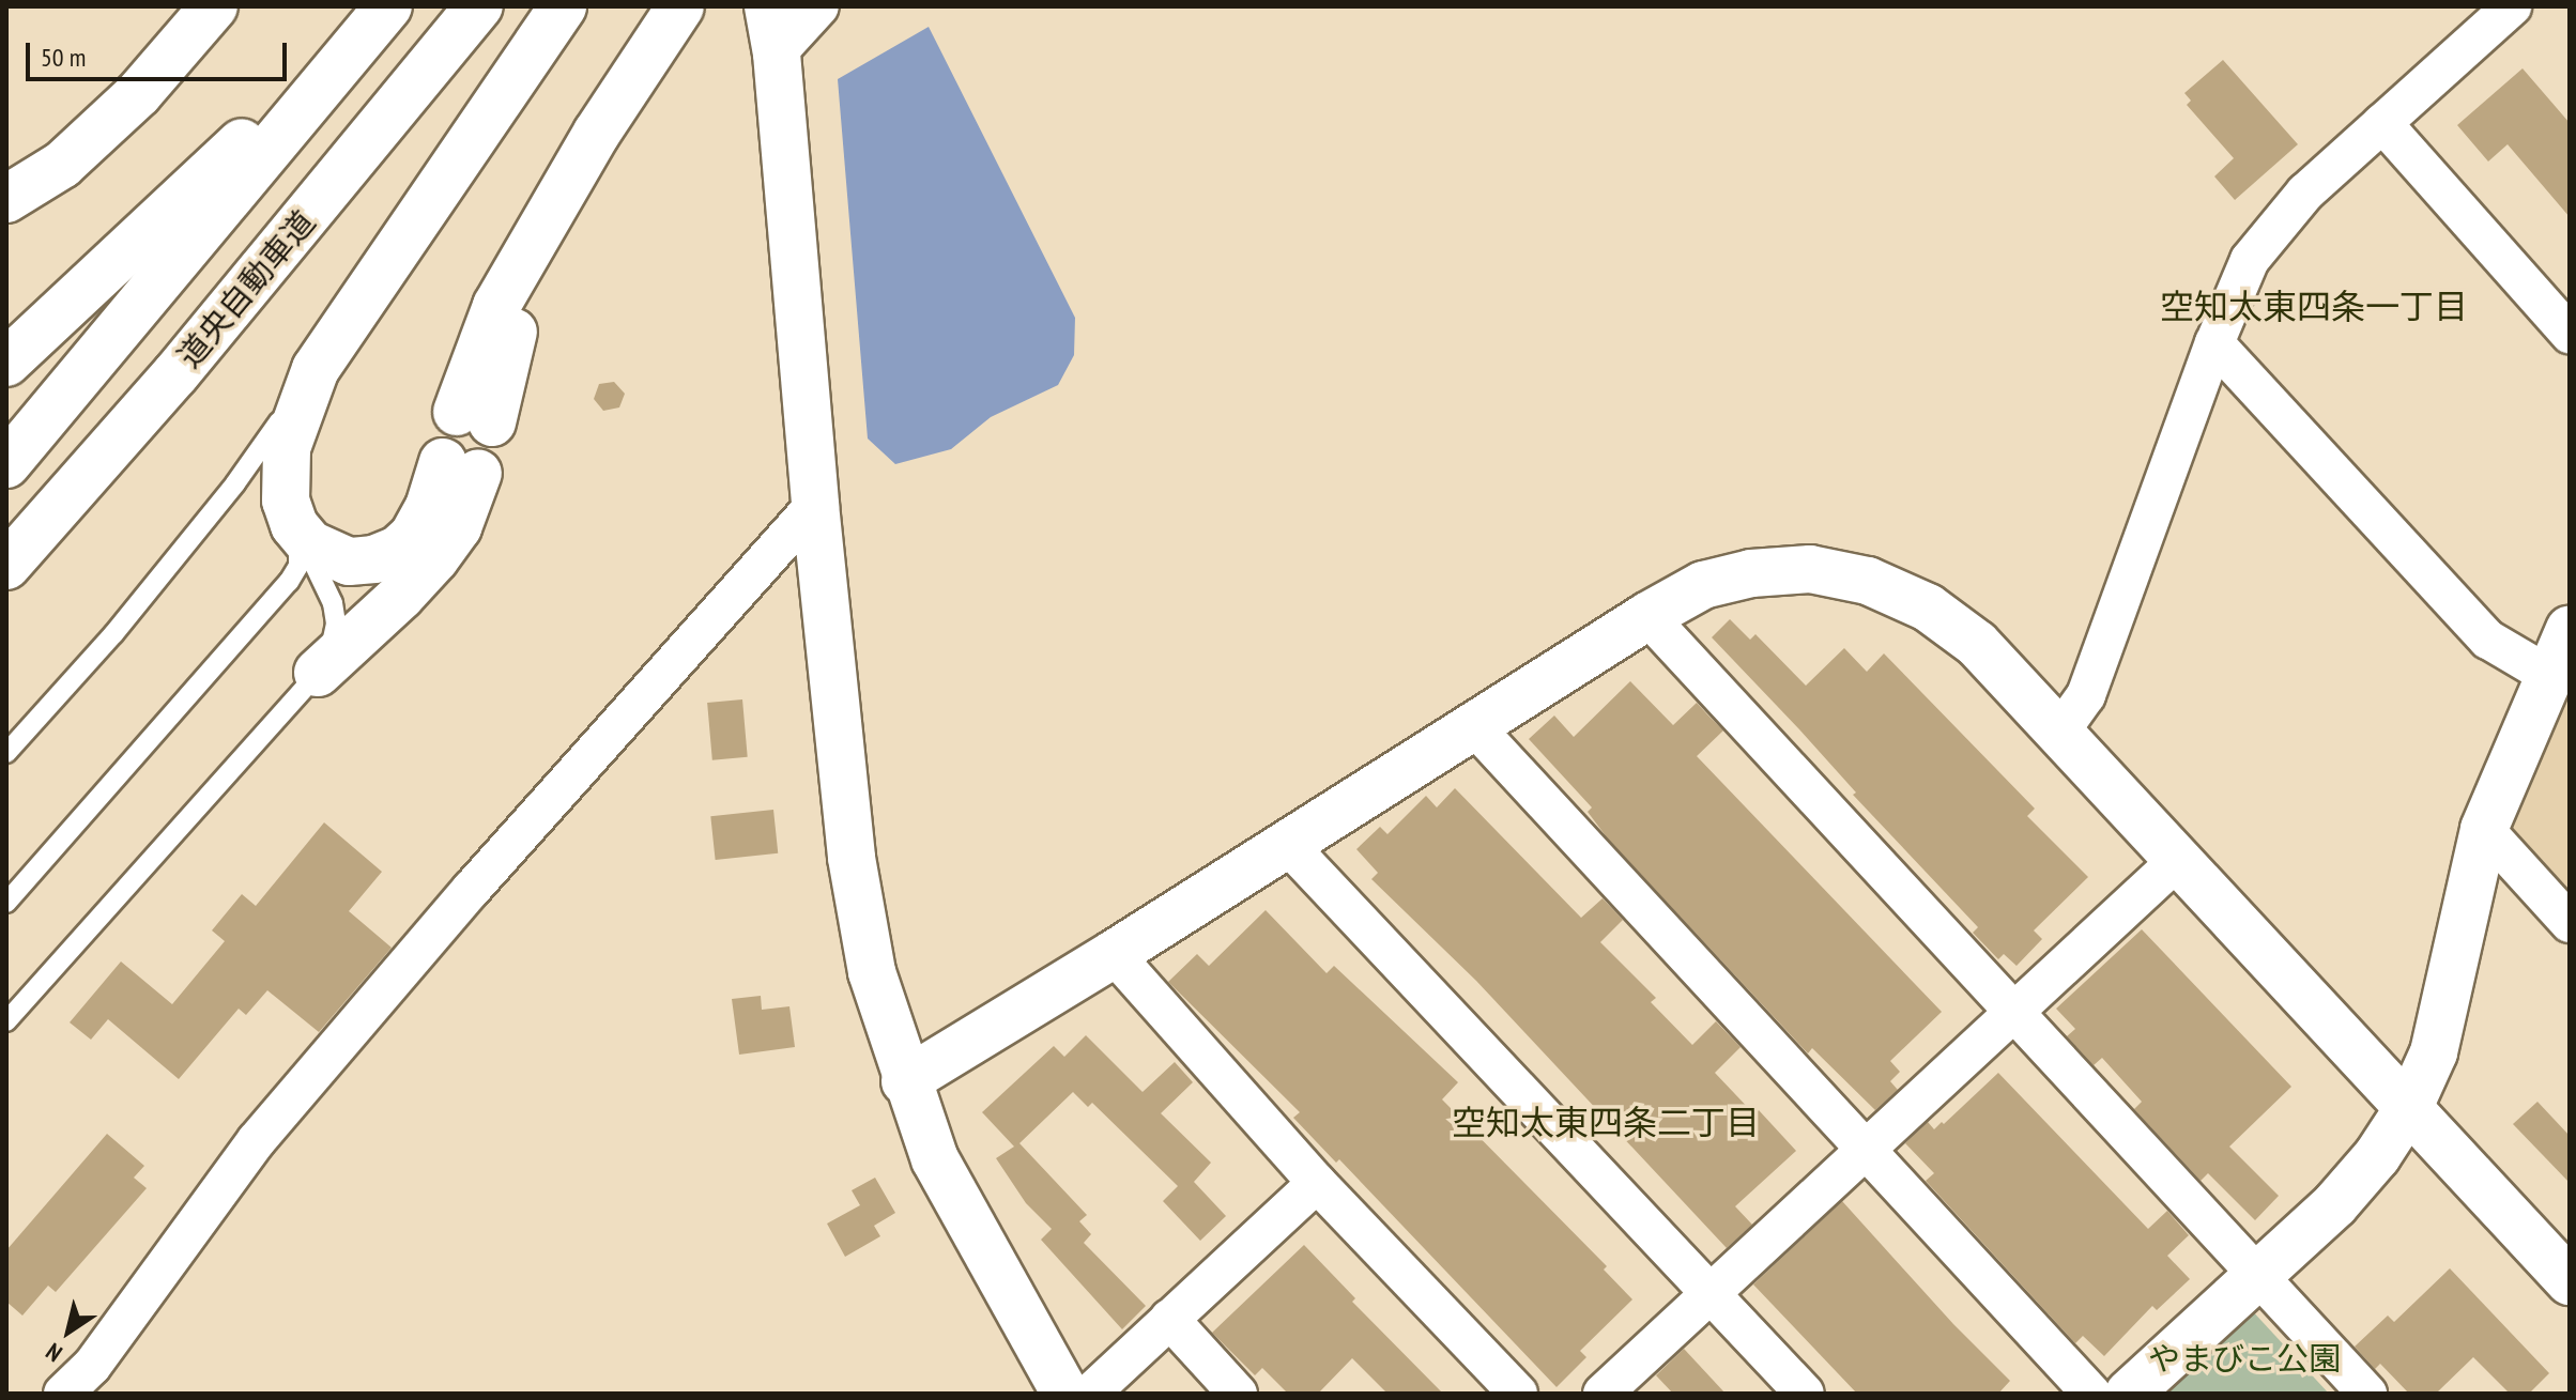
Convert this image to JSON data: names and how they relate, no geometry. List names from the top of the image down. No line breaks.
{"streets":{"main road":["道央自動車道"]},"districts":["空知太東四条一丁目","空知太東四条二丁目"],"parks":["やまびこ公園"],"scale_bar":"50 m","north":"bottom left"}
